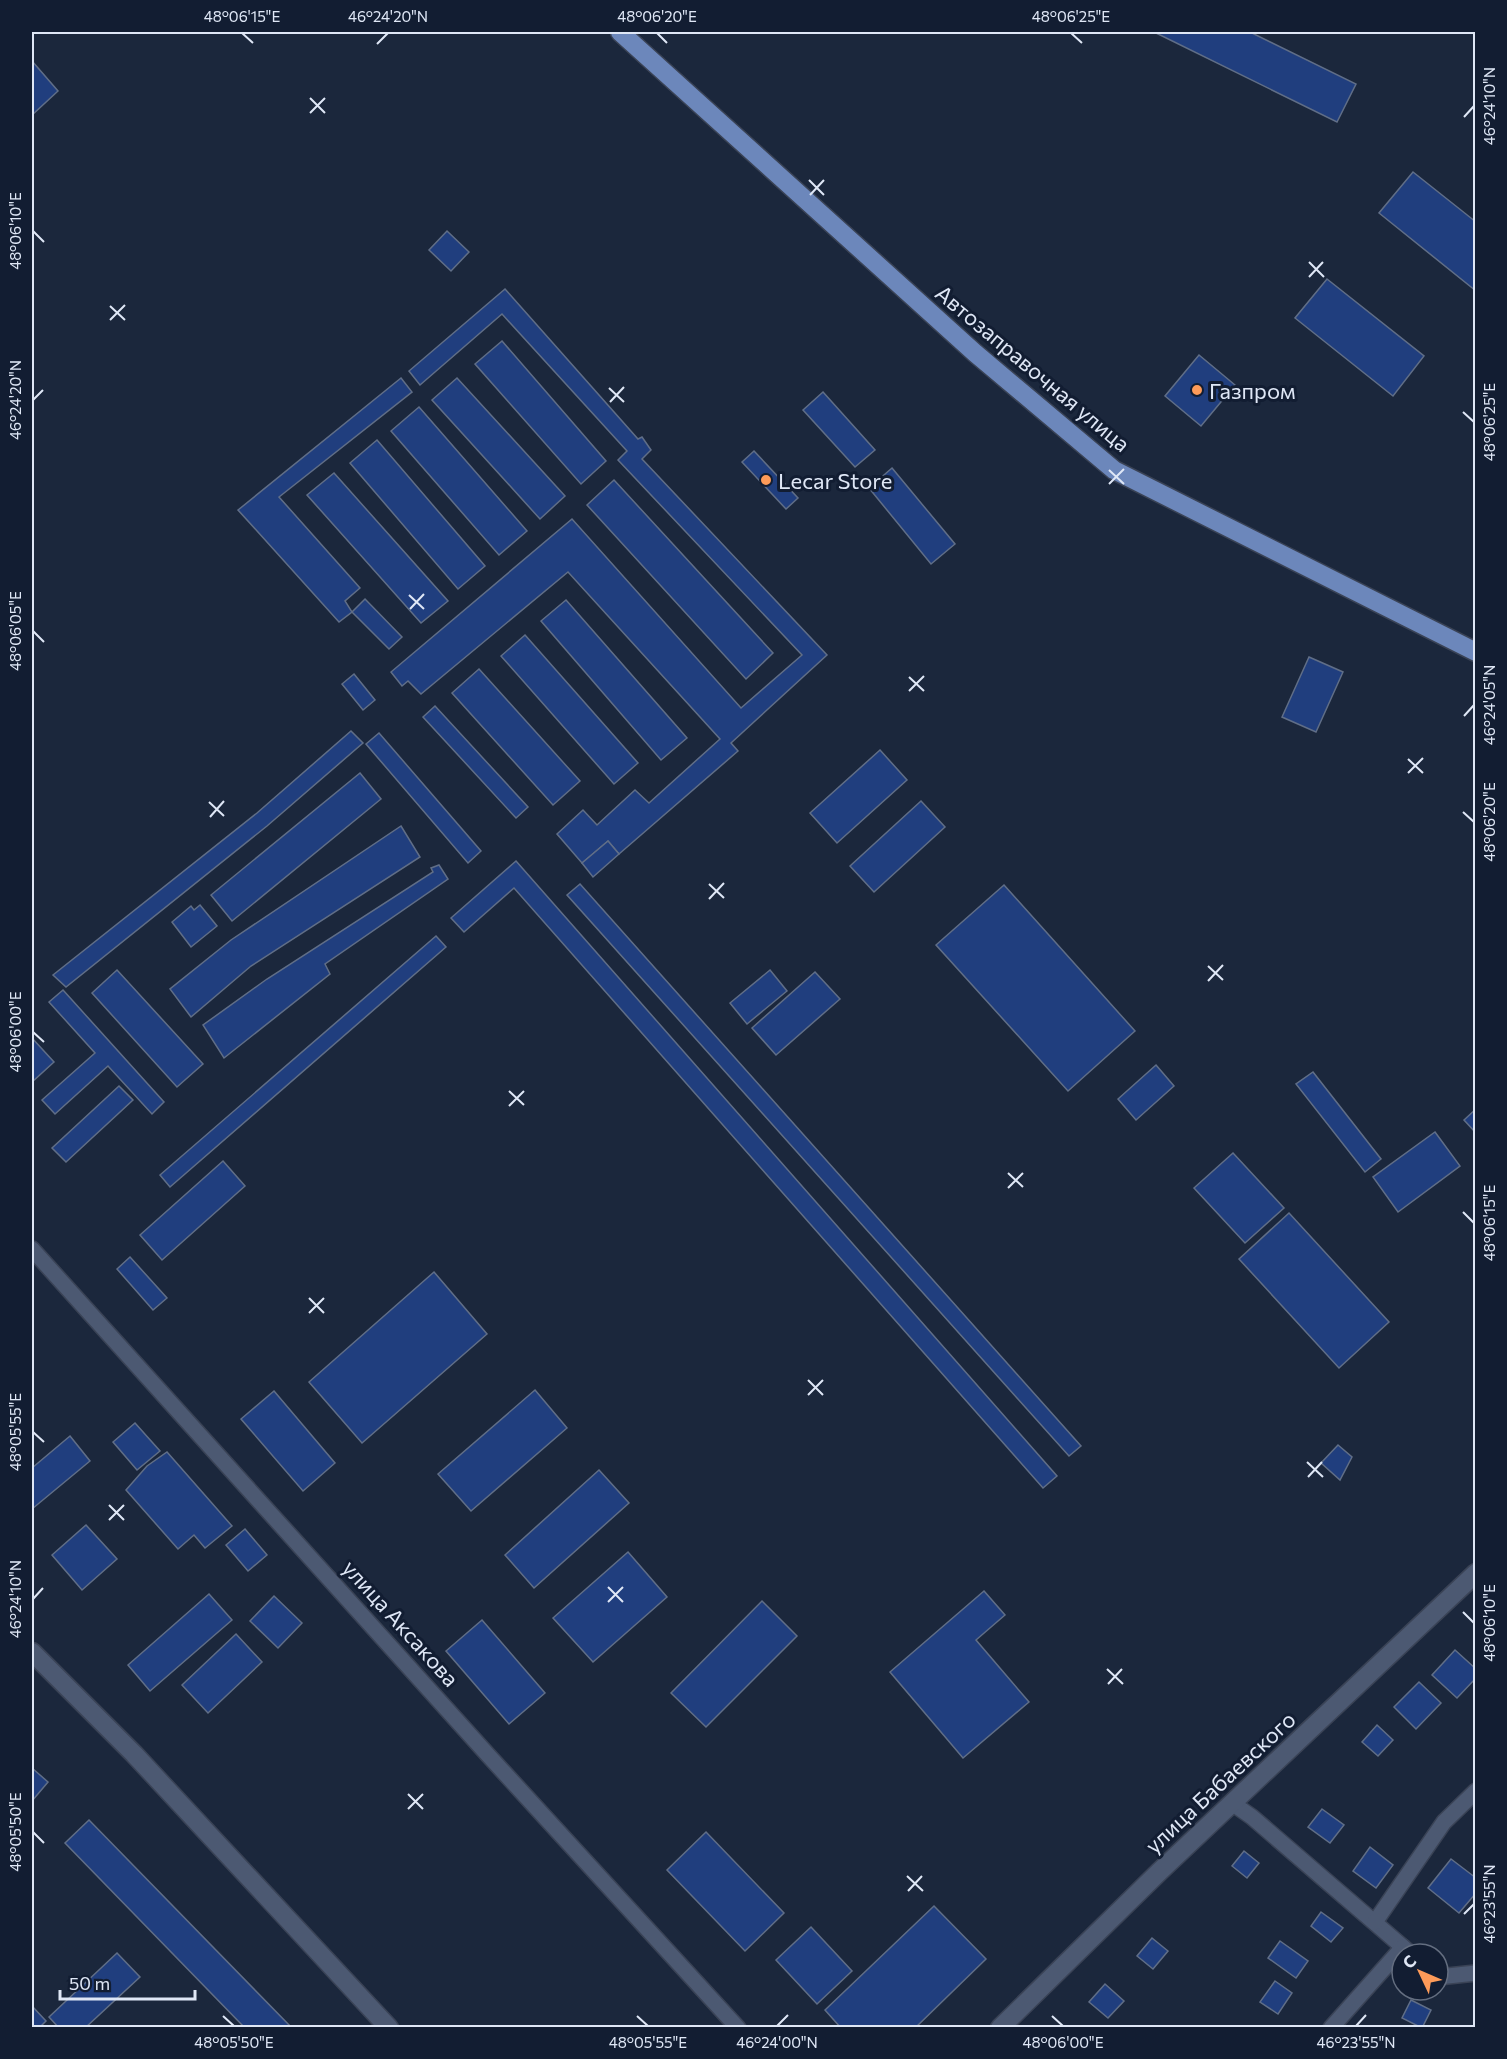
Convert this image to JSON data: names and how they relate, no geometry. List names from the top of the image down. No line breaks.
{"streets":{"main road":["Автозаправочная улица","улица Бабаевского"],"street":["улица Аксакова"]},"places":["Газпром","Lecar Store"],"scale_bar":"50 m","north":"top left","coordinates":["48°06'15\"E","46°24'20\"N","48°06'20\"E","48°06'25\"E","46°24'10\"N","48°06'10\"E","48°06'05\"E","46°24'05\"N","48°06'00\"E","48°05'55\"E","48°05'50\"E","46°23'55\"N","46°24'00\"N"]}
